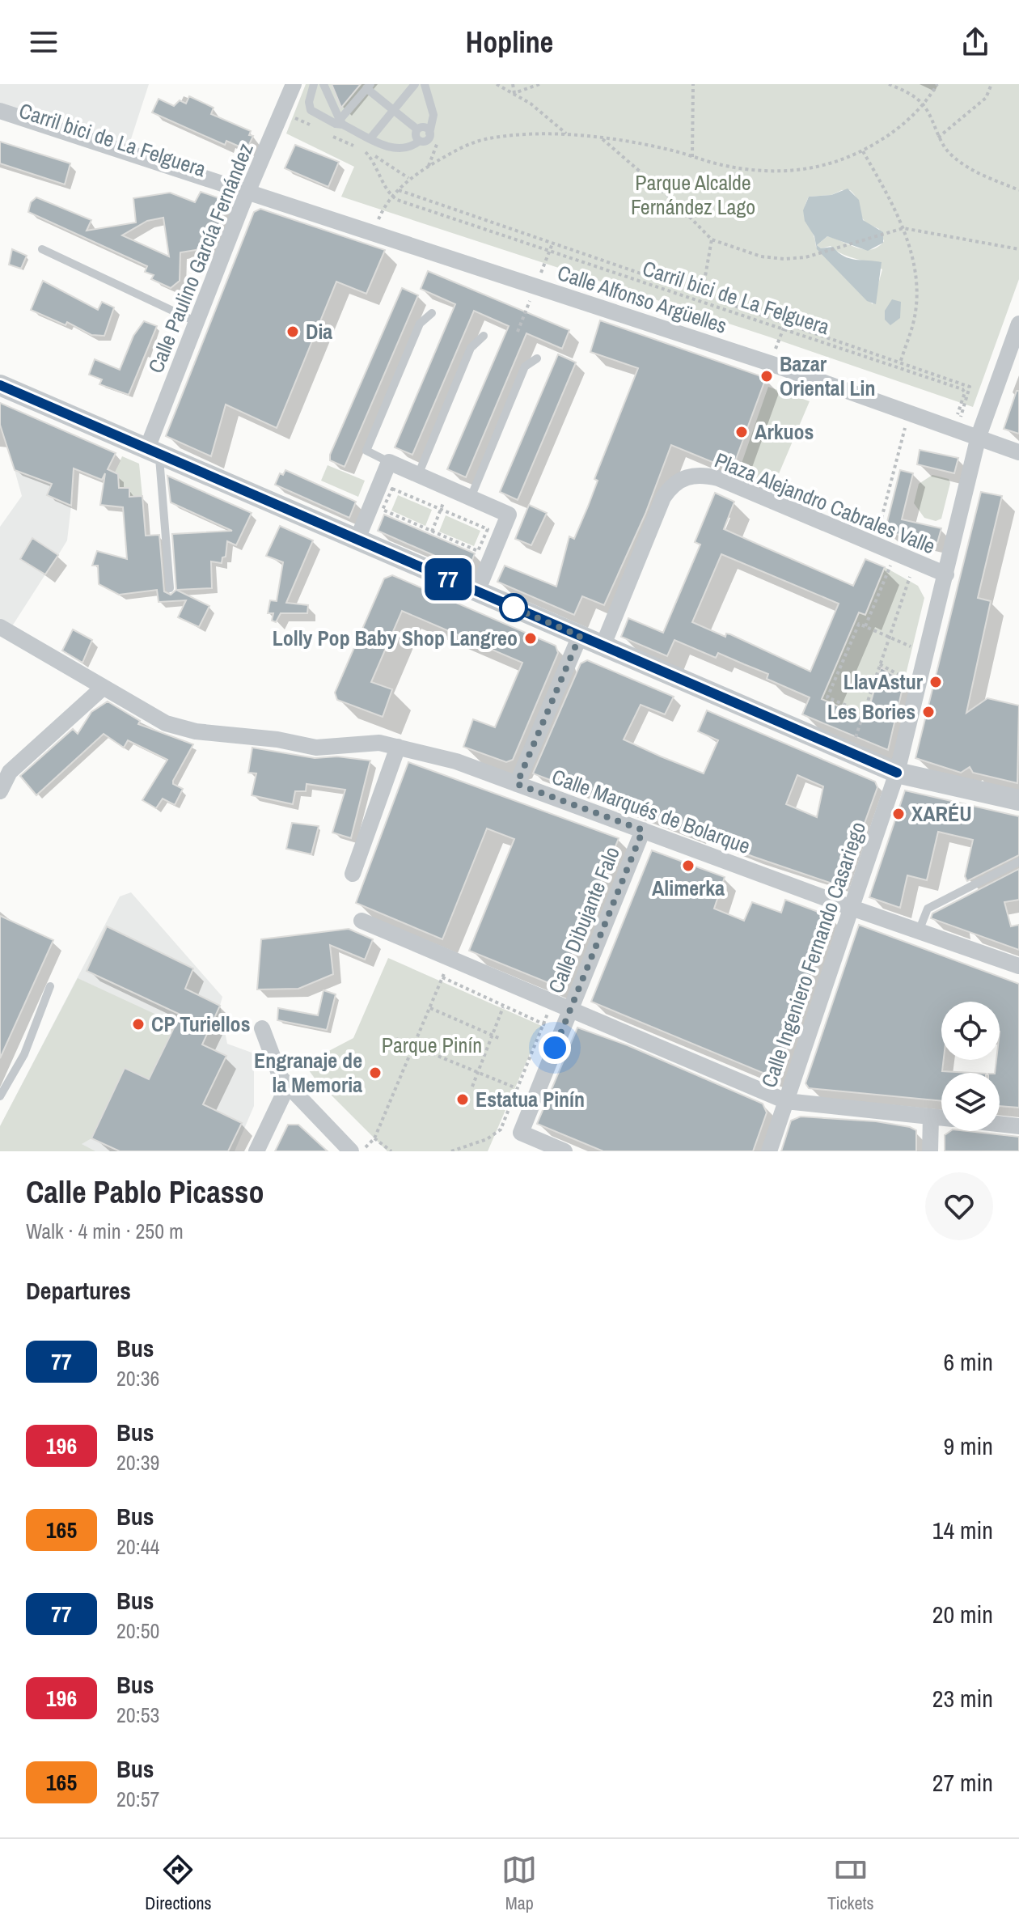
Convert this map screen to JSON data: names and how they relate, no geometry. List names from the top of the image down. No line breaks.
{"streets":{"street":["Calle Paulino García Fernández","Calle Alfonso Argüelles","Plaza Alejandro Cabrales Valle","Calle Marqués de Bolarque","Calle Dibujante Falo","Calle Ingeniero Fernando Casariego"],"path":["Carril bici de La Felguera"]},"crossings":[["Carril bici de La Felguera","Calle Alfonso Argüelles"],["Calle Paulino García Fernández","Calle Alfonso Argüelles"],["Calle Alfonso Argüelles","Calle Ingeniero Fernando Casariego"],["Plaza Alejandro Cabrales Valle","Calle Ingeniero Fernando Casariego"],["Calle Marqués de Bolarque","Calle Dibujante Falo"],["Calle Marqués de Bolarque","Calle Ingeniero Fernando Casariego"]],"parks":["Parque Alcalde Fernández Lago","Parque Pinín"],"places":["Dia","Bazar Oriental Lin","Arkuos","Lolly Pop Baby Shop Langreo","LlavAstur","Les Bories","XARÉU","Alimerka","CP Turiellos","Engranaje de la Memoria","Estatua Pinín"],"lines":["bus line 77"],"page":{"header":"Hopline","on_map":"77","heading":[["Calle Pablo Picasso","Walk · 4 min · 250 m"],"Departures"],"list":[{"mark":"77","name":"Bus","note":"20:36","value":"6 min"},{"mark":"196","name":"Bus","note":"20:39","value":"9 min"},{"mark":"165","name":"Bus","note":"20:44","value":"14 min"},{"mark":"77","name":"Bus","note":"20:50","value":"20 min"},{"mark":"196","name":"Bus","note":"20:53","value":"23 min"},{"mark":"165","name":"Bus","note":"20:57","value":"27 min"}],"tabs":["Directions","Map","Tickets"]}}
